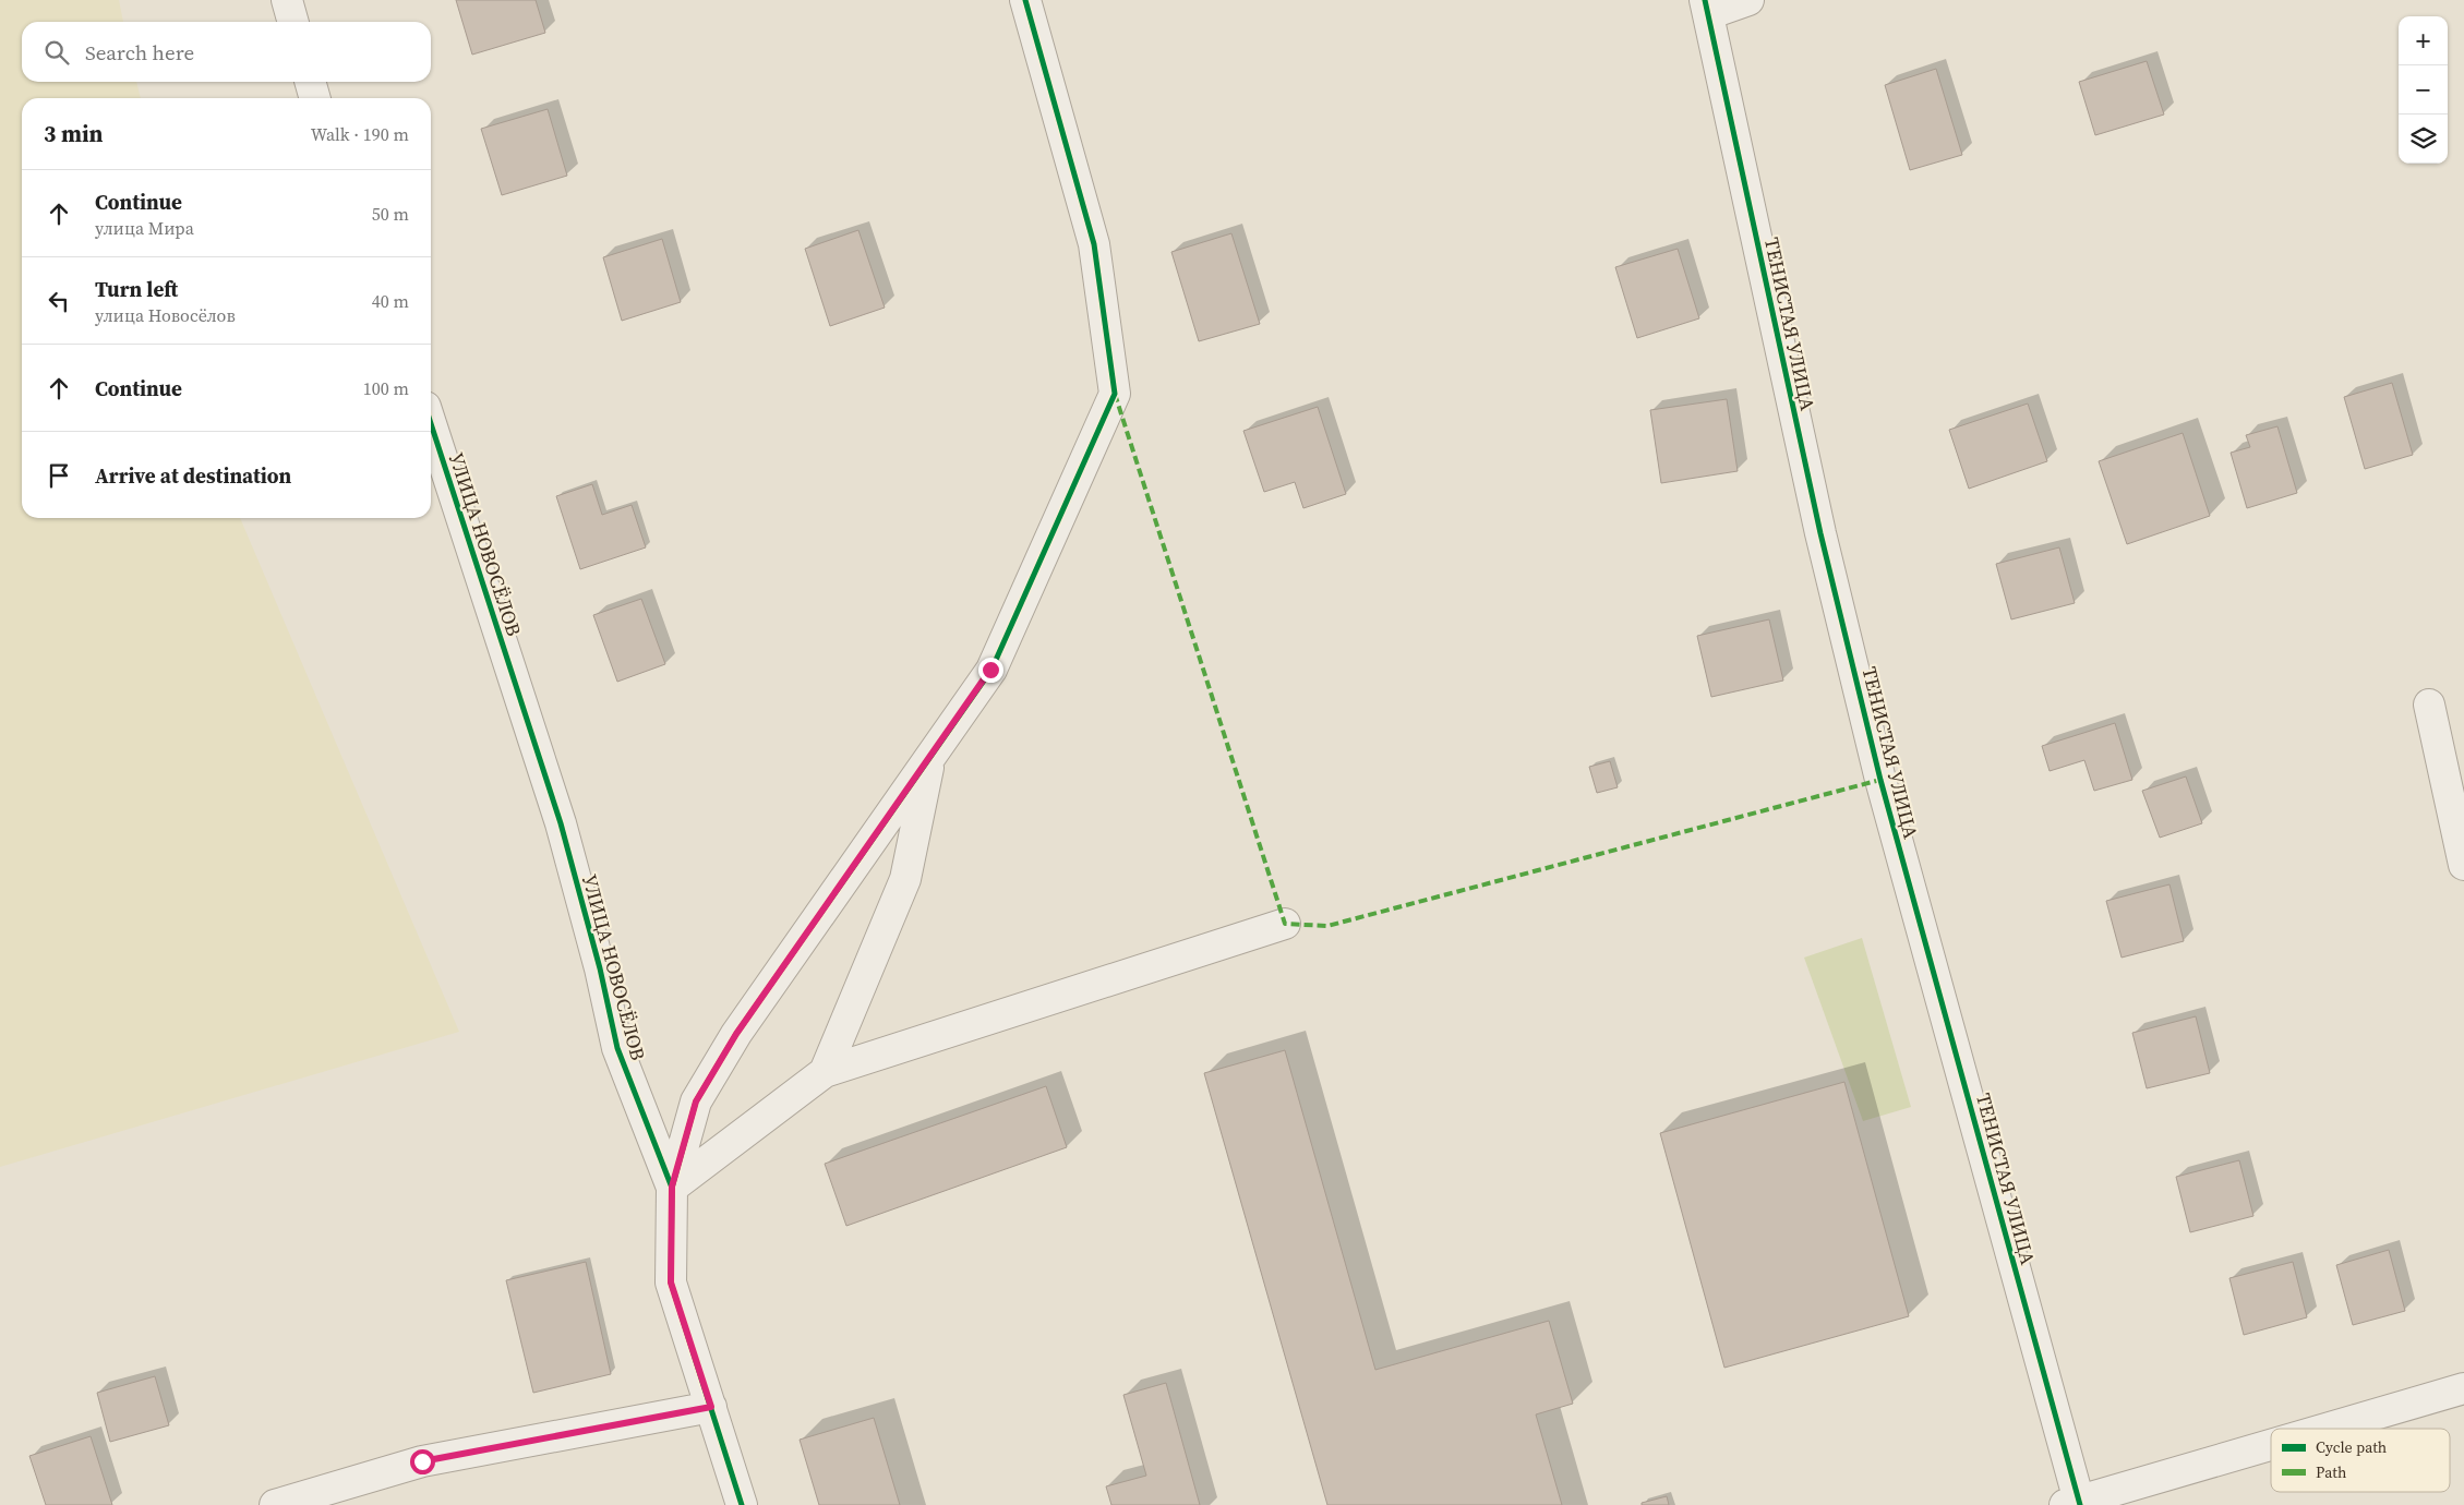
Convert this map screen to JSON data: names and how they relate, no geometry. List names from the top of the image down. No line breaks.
{"streets":{"street":["ТЕНИСТАЯ УЛИЦА","УЛИЦА НОВОСЁЛОВ"]},"legend":["Cycle path","Path"],"page":{"map_buttons":["+","−"],"search":"Search here","heading":["3 min","Walk · 190 m"],"list":[["Continue","улица Мира","50 m"],["Turn left","улица Новосёлов","40 m"],["Continue","100 m"],"Arrive at destination"]}}
